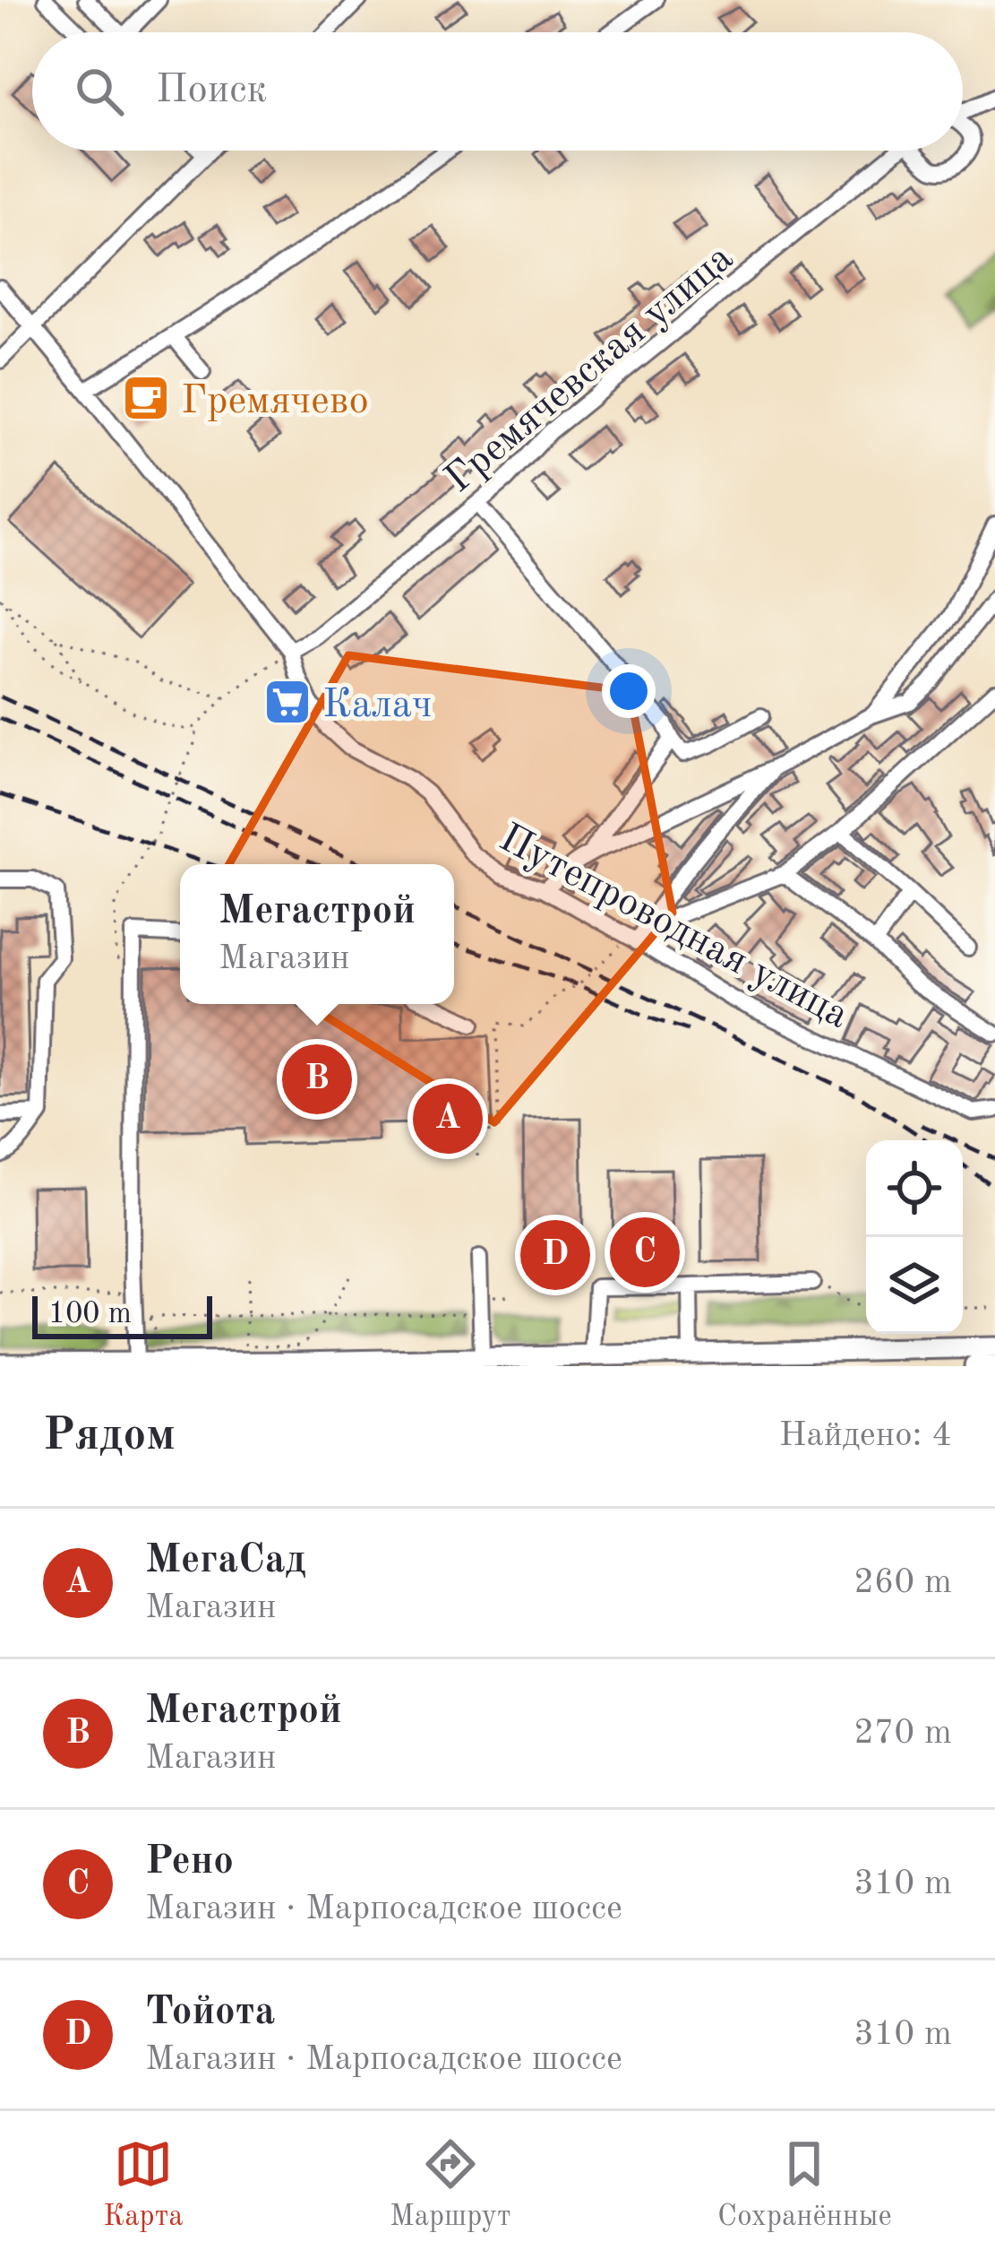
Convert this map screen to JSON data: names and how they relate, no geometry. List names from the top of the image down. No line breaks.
{"streets":{"street":["Гремячевская улица","Путепроводная улица"]},"crossings":[["Гремячевская улица","Путепроводная улица"]],"places":{"cafe":["Гремячево"],"supermarket":["Калач"]},"scale_bar":"100 m","page":{"search":"Поиск","popup":["Мегастрой","Магазин"],"pins":["B","A","C","D"],"scale":"100 m","heading":["Рядом","Найдено: 4"],"list":[{"mark":"A","name":"МегаСад","note":"Магазин","value":"260 m"},{"mark":"B","name":"Мегастрой","note":"Магазин","value":"270 m"},{"mark":"C","name":"Рено","note":"Магазин · Марпосадское шоссе","value":"310 m"},{"mark":"D","name":"Тойота","note":"Магазин · Марпосадское шоссе","value":"310 m"}],"nav":["Карта","Маршрут","Сохранённые"]}}
